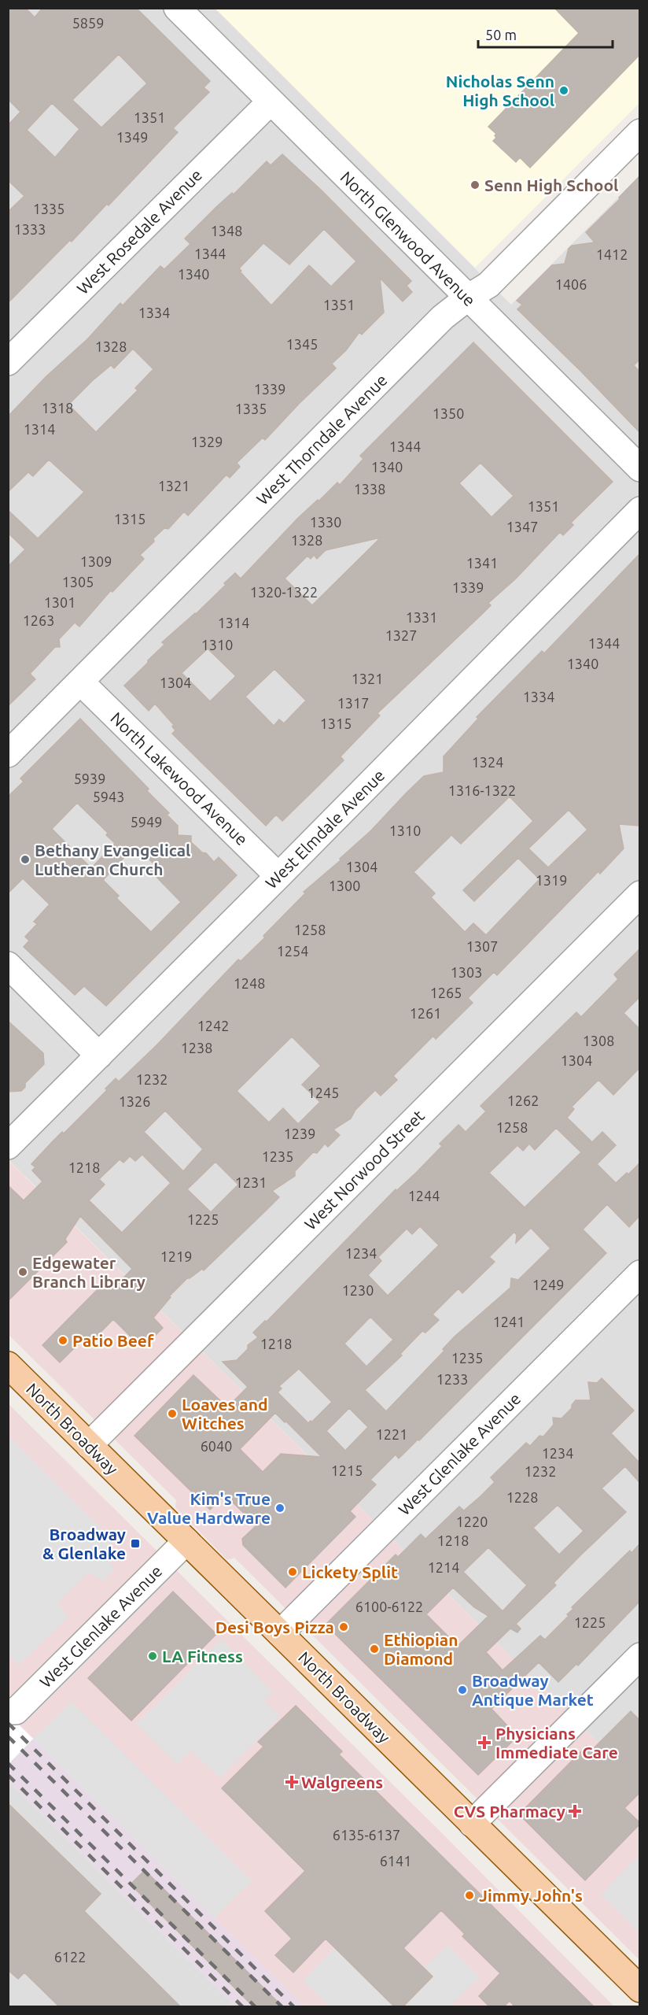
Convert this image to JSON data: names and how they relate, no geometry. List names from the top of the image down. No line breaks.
{"streets":{"main road":["North Broadway"],"street":["West Rosedale Avenue","North Glenwood Avenue","West Thorndale Avenue","North Lakewood Avenue","West Elmdale Avenue","West Norwood Street","West Glenlake Avenue"]},"crossings":[["West Rosedale Avenue","North Glenwood Avenue"],["North Glenwood Avenue","West Thorndale Avenue"],["West Thorndale Avenue","North Lakewood Avenue"],["North Lakewood Avenue","West Elmdale Avenue"],["West Norwood Street","North Broadway"],["North Broadway","West Glenlake Avenue"]],"places":{"other":["Nicholas Senn High School","Senn High School","Bethany Evangelical Lutheran Church","Edgewater Branch Library","Patio Beef","Loaves and Witches","Kim's True Value Hardware","Lickety Split","Desi Boys Pizza","Ethiopian Diamond","LA Fitness","Broadway Antique Market","Jimmy John's"],"transit":["Broadway & Glenlake"],"health":["Physicians Immediate Care","Walgreens","CVS Pharmacy"]},"house_numbers":["5859","1351","1349","1335","1333","1348","1344","1412","1340","1406","1351","1334","1345","1328","1339","1318","1335","1350","1314","1329","1344","1340","1321","1338","1351","1315","1330","1347","1328","1309","1341","1305","1339","1320-1322","1301","1331","1263","1314","1327","1344","1310","1340","1321","1304","1334","1317","1315","1324","5939","1316-1322","5943","5949","1310","1304","1319","1300","1258","1307","1254","1303","1248","1265","1261","1242","1308","1238","1304","1232","1245","1262","1326","1258","1239","1235","1218","1231","1244","1225","1234","1219","1249","1230","1241","1218","1235","1233","1221","6040","1234","1215","1232","1228","1220","1218","1214","6100-6122","1225","6135-6137","6141","6122"],"scale_bar":"50 m"}
